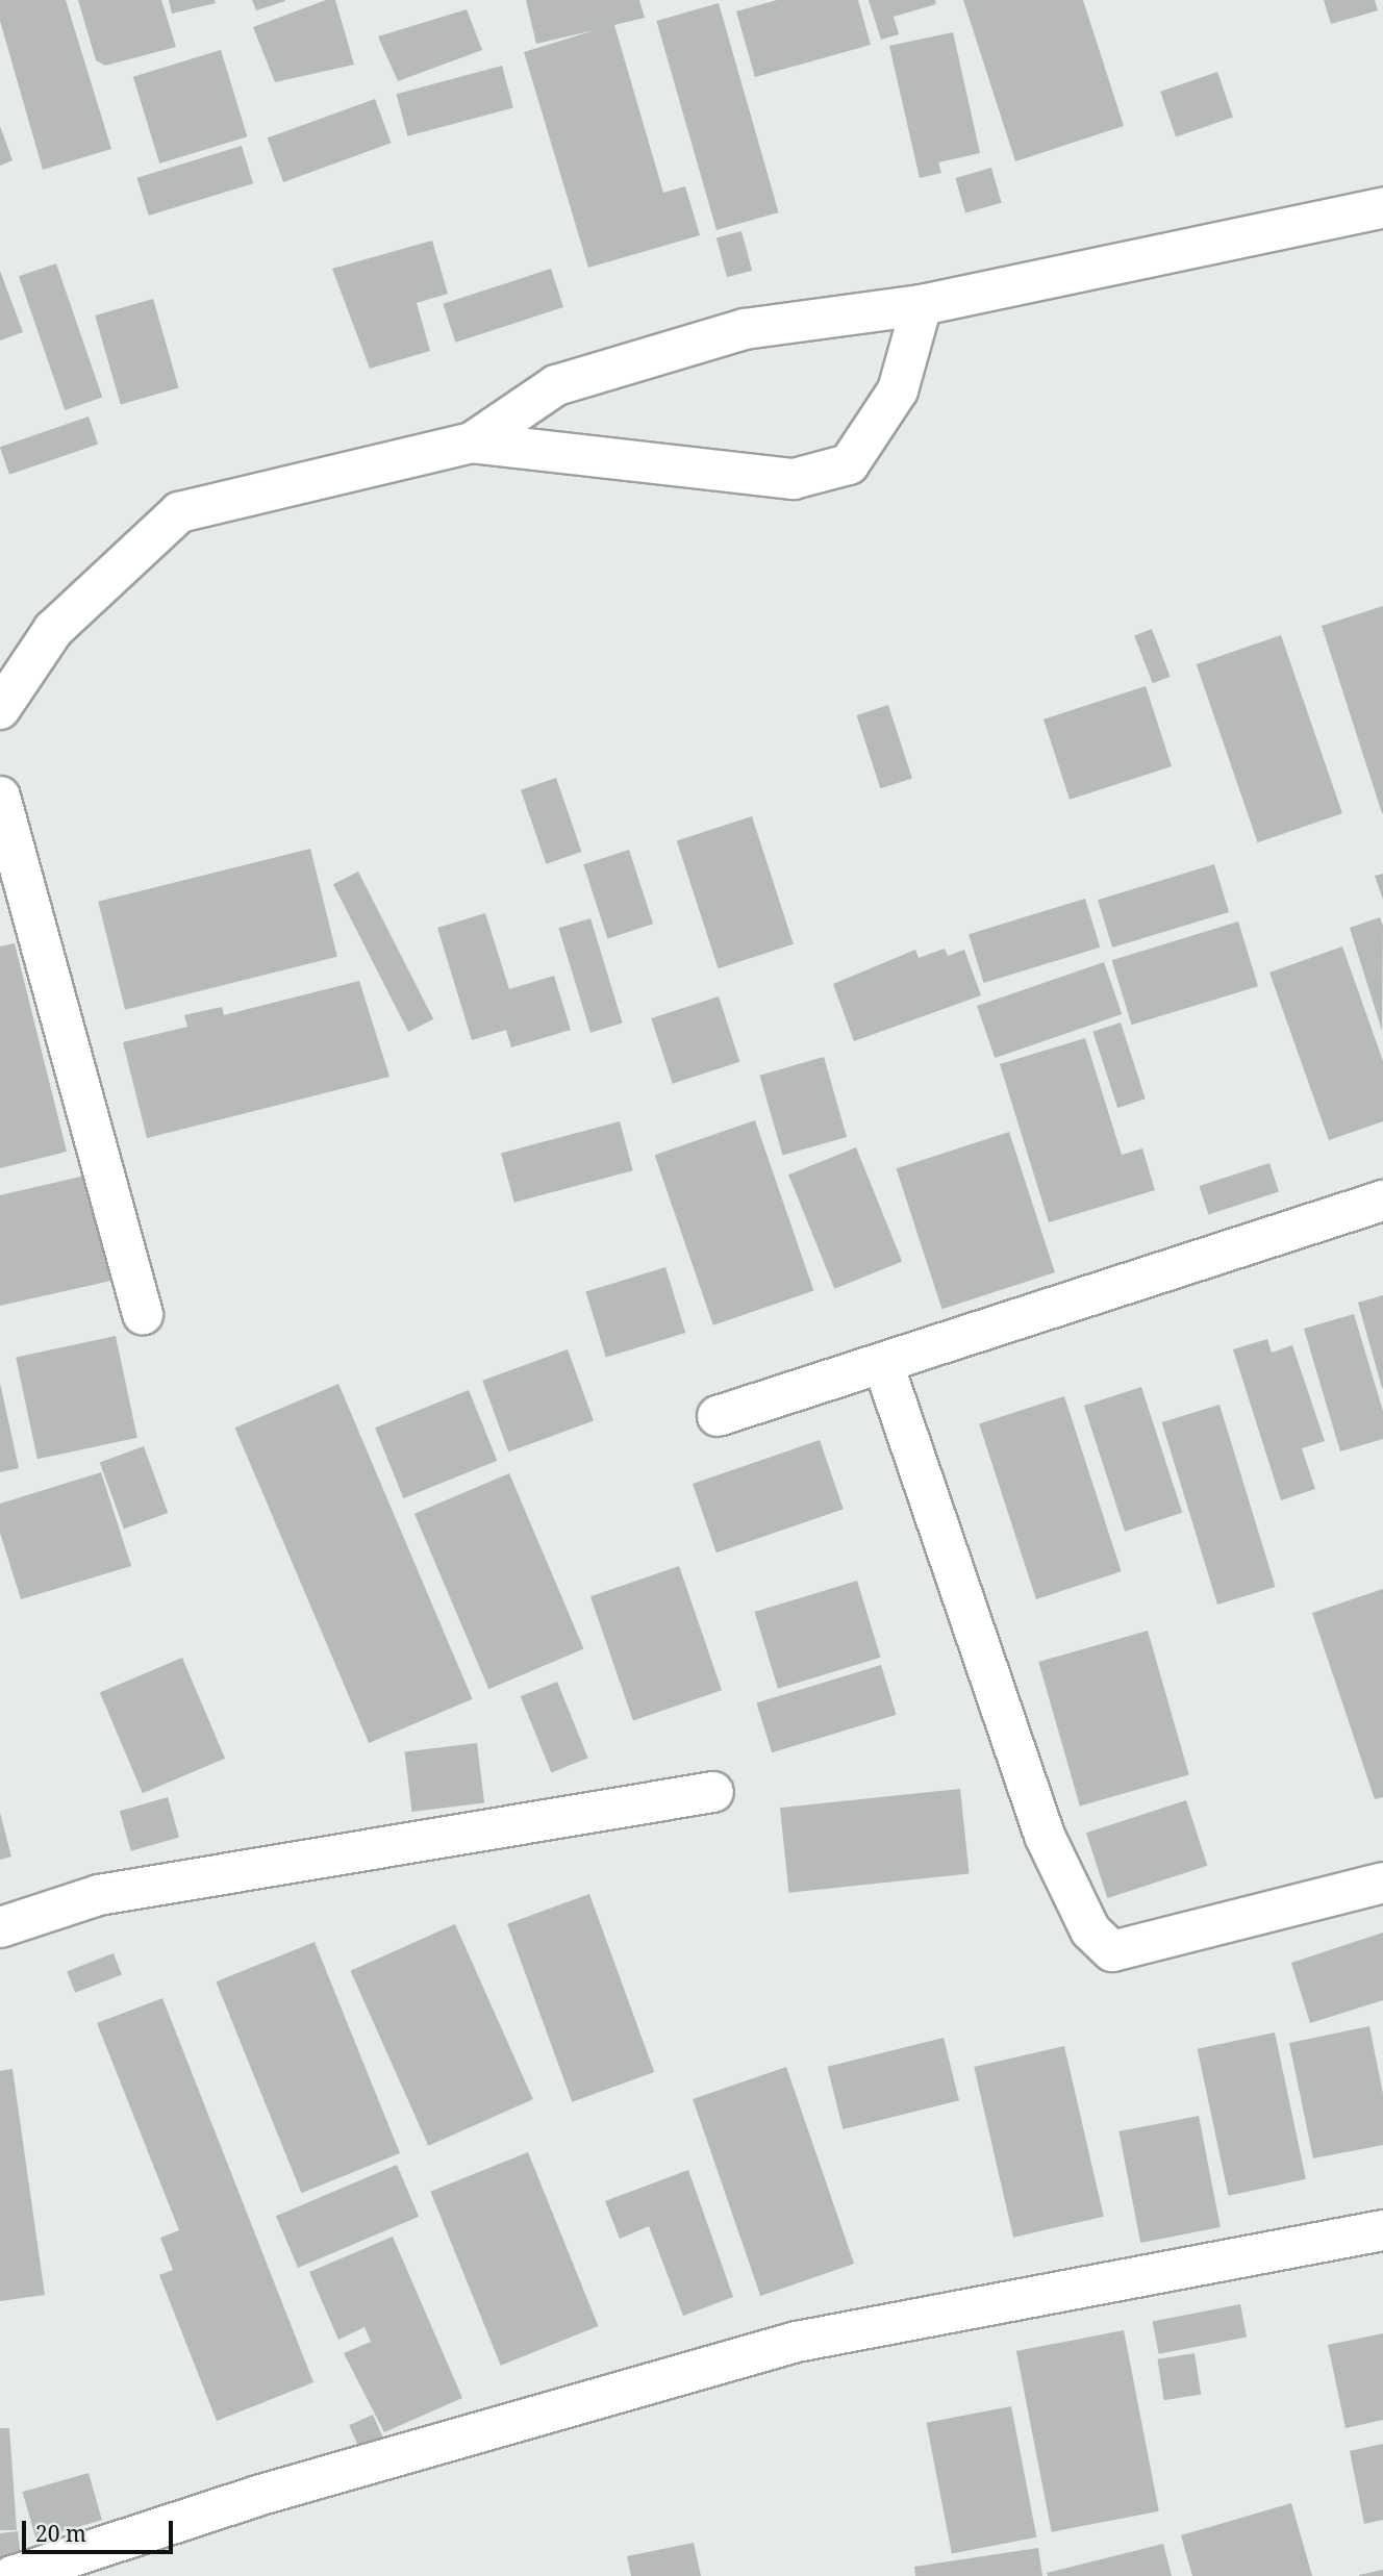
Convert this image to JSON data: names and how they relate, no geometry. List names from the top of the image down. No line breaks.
{"scale_bar":"20 m"}
